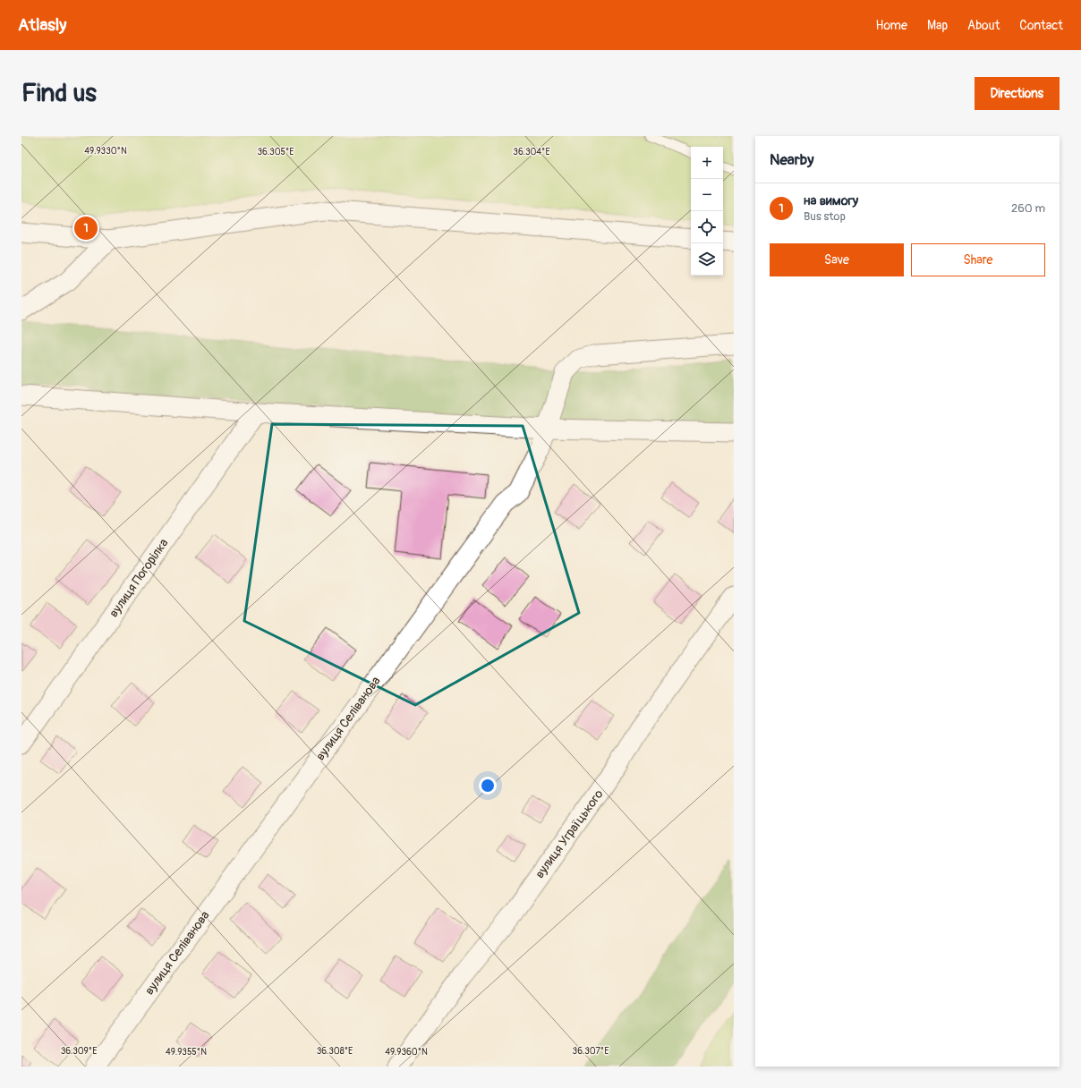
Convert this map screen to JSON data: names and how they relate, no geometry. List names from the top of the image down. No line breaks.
{"streets":{"street":["вулиця Погорілка","вулиця Селіванова","вулиця Уграїцького"]},"page":{"header":"Atlasly","nav":["Home","Map","About","Contact"],"buttons":["Directions",["Save","Share"]],"title":"Find us","heading":"Nearby","map_buttons":["+","−"],"list":[{"mark":"1","name":"на вимогу","note":"Bus stop","value":"260 m"}],"pins":"1"},"coordinates":["49.9330°N","36.305°E","36.304°E","36.309°E","36.308°E","36.307°E","49.9355°N","49.9360°N"]}
